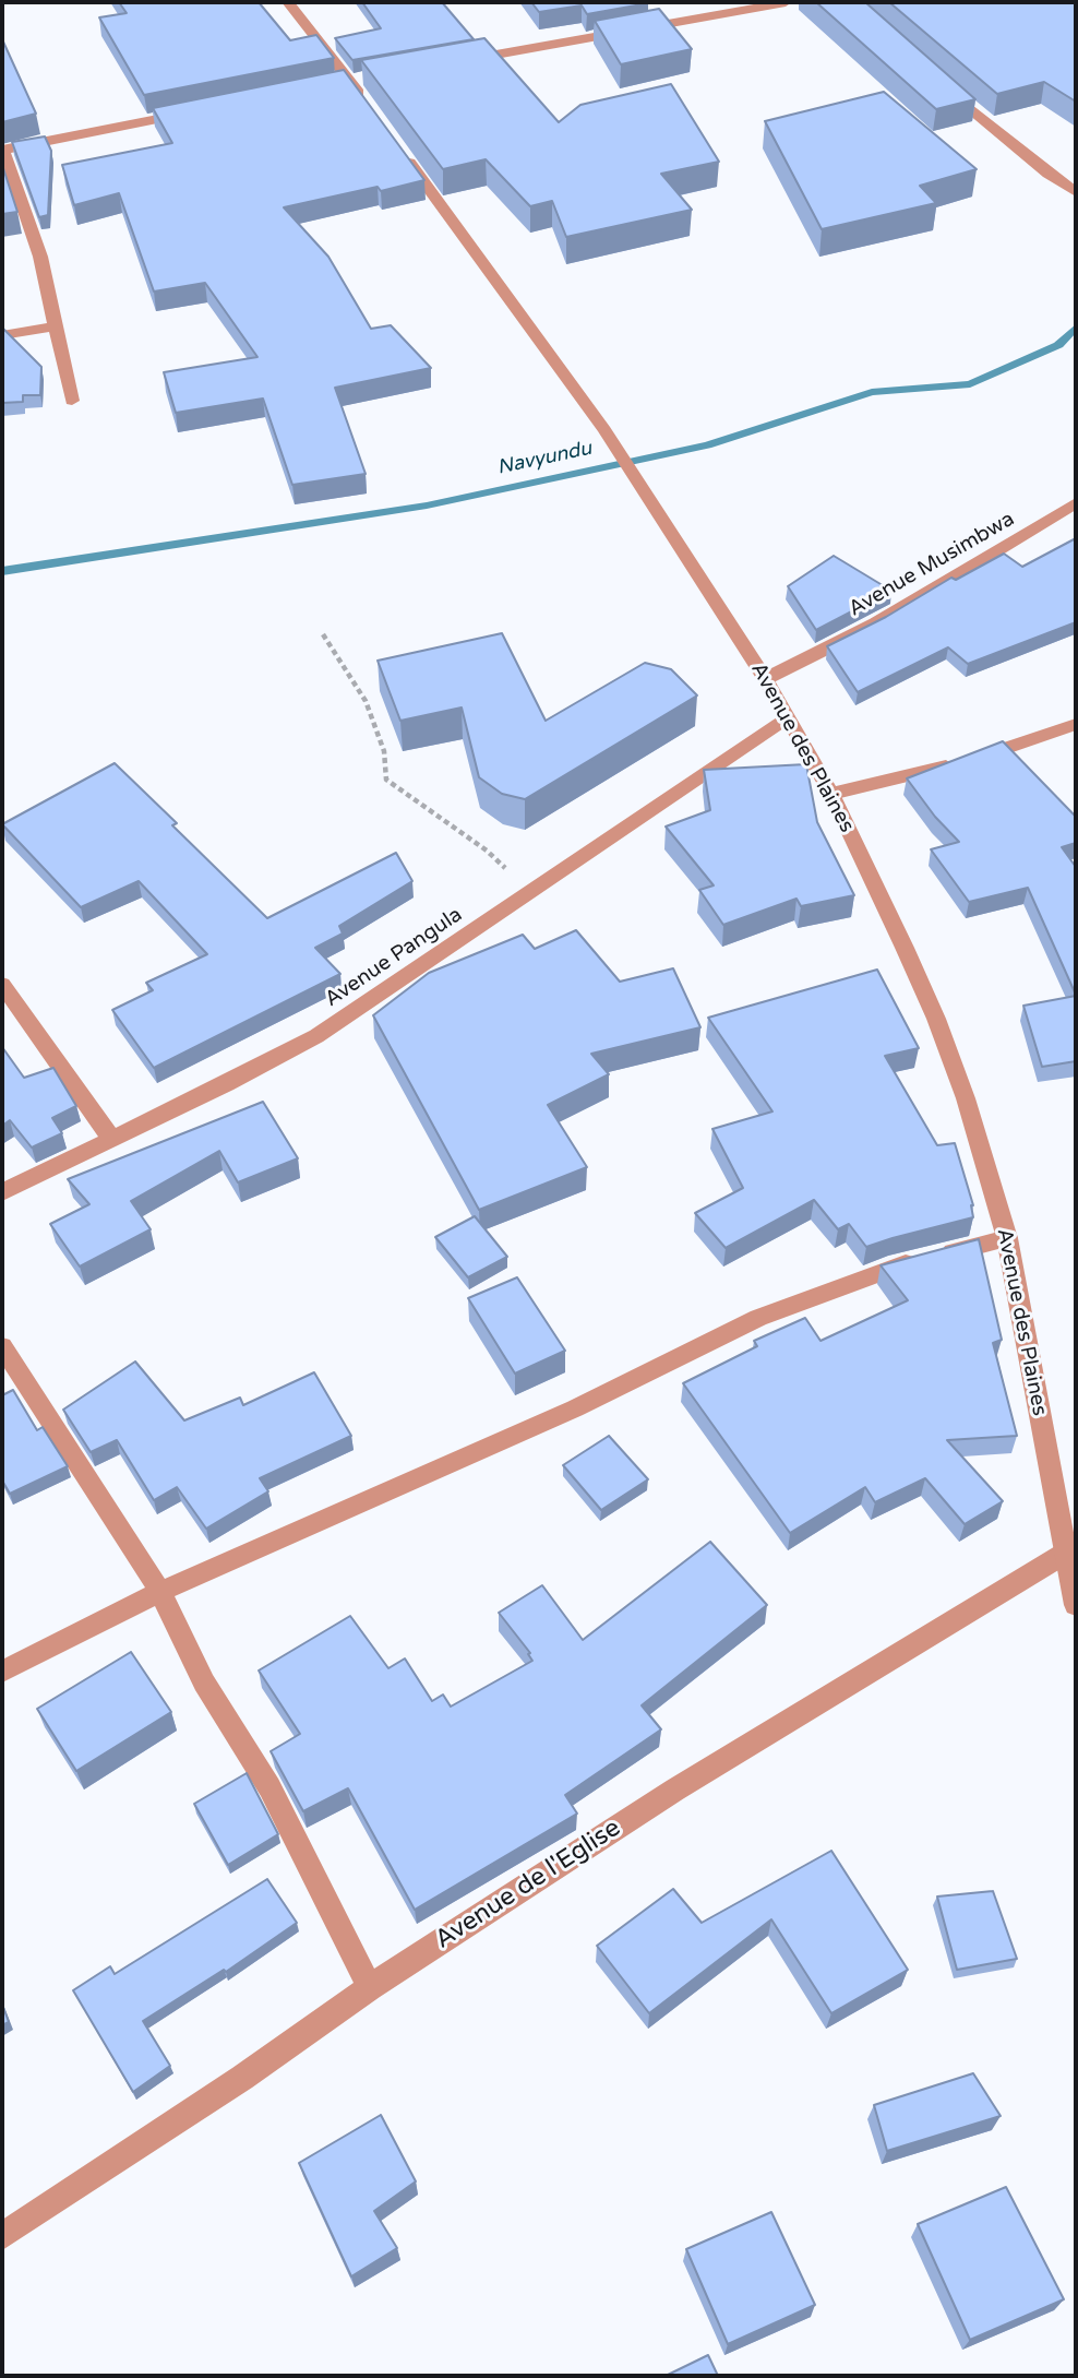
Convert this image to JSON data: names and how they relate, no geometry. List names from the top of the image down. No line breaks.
{"streets":{"street":["Avenue Musimbwa","Avenue des Plaines","Avenue Pangula","Avenue de l'Eglise"]},"crossings":[["Avenue Musimbwa","Avenue des Plaines"],["Avenue des Plaines","Avenue Pangula"],["Avenue des Plaines","Avenue de l'Eglise"]],"water":["Navyundu"]}
